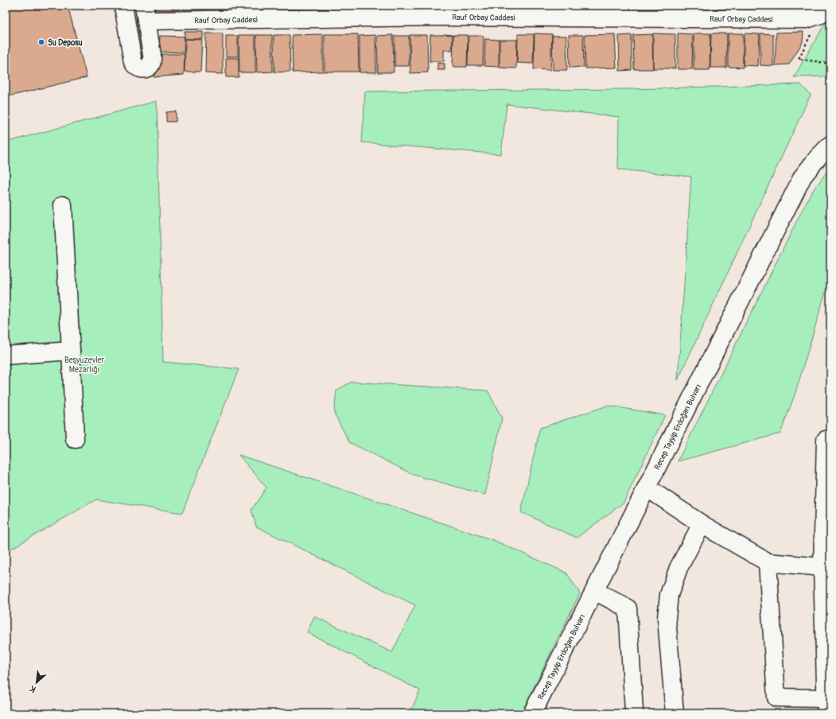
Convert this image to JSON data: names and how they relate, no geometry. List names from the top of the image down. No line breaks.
{"streets":{"street":["Rauf Orbay Caddesi","Recep Tayyip Erdoğan Bulvarı"]},"parks":["Beşyüzevler Mezarlığı"],"places":["Su Deposu"],"north":"bottom left"}
